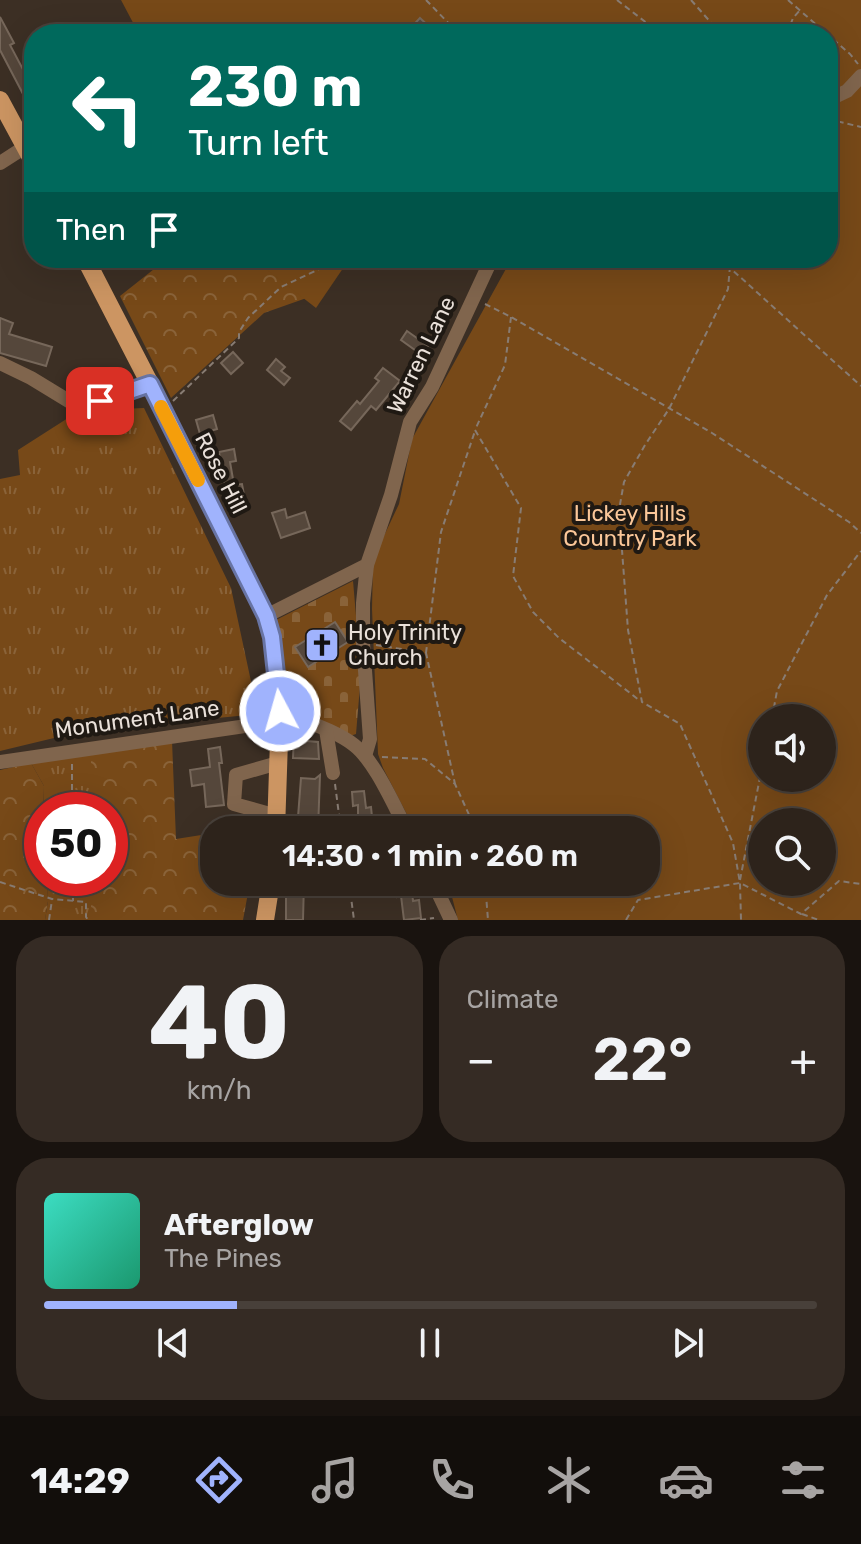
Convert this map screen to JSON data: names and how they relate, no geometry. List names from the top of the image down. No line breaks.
{"streets":{"main road":["Rose Hill"],"street":["Warren Lane","Monument Lane"]},"crossings":[["Rose Hill","Monument Lane"]],"parks":["Lickey Hills Country Park"],"places":{"church":["Holy Trinity Church"]},"page":{"turn":["230 m","Turn left"],"then":"Then","limit":"50","trip":"14:30 · 1 min · 260 m","tile":[["40","km/h"],"Climate"],"heat":["−","22°","+"],"song":["Afterglow","The Pines"],"tabs":"14:29"}}
